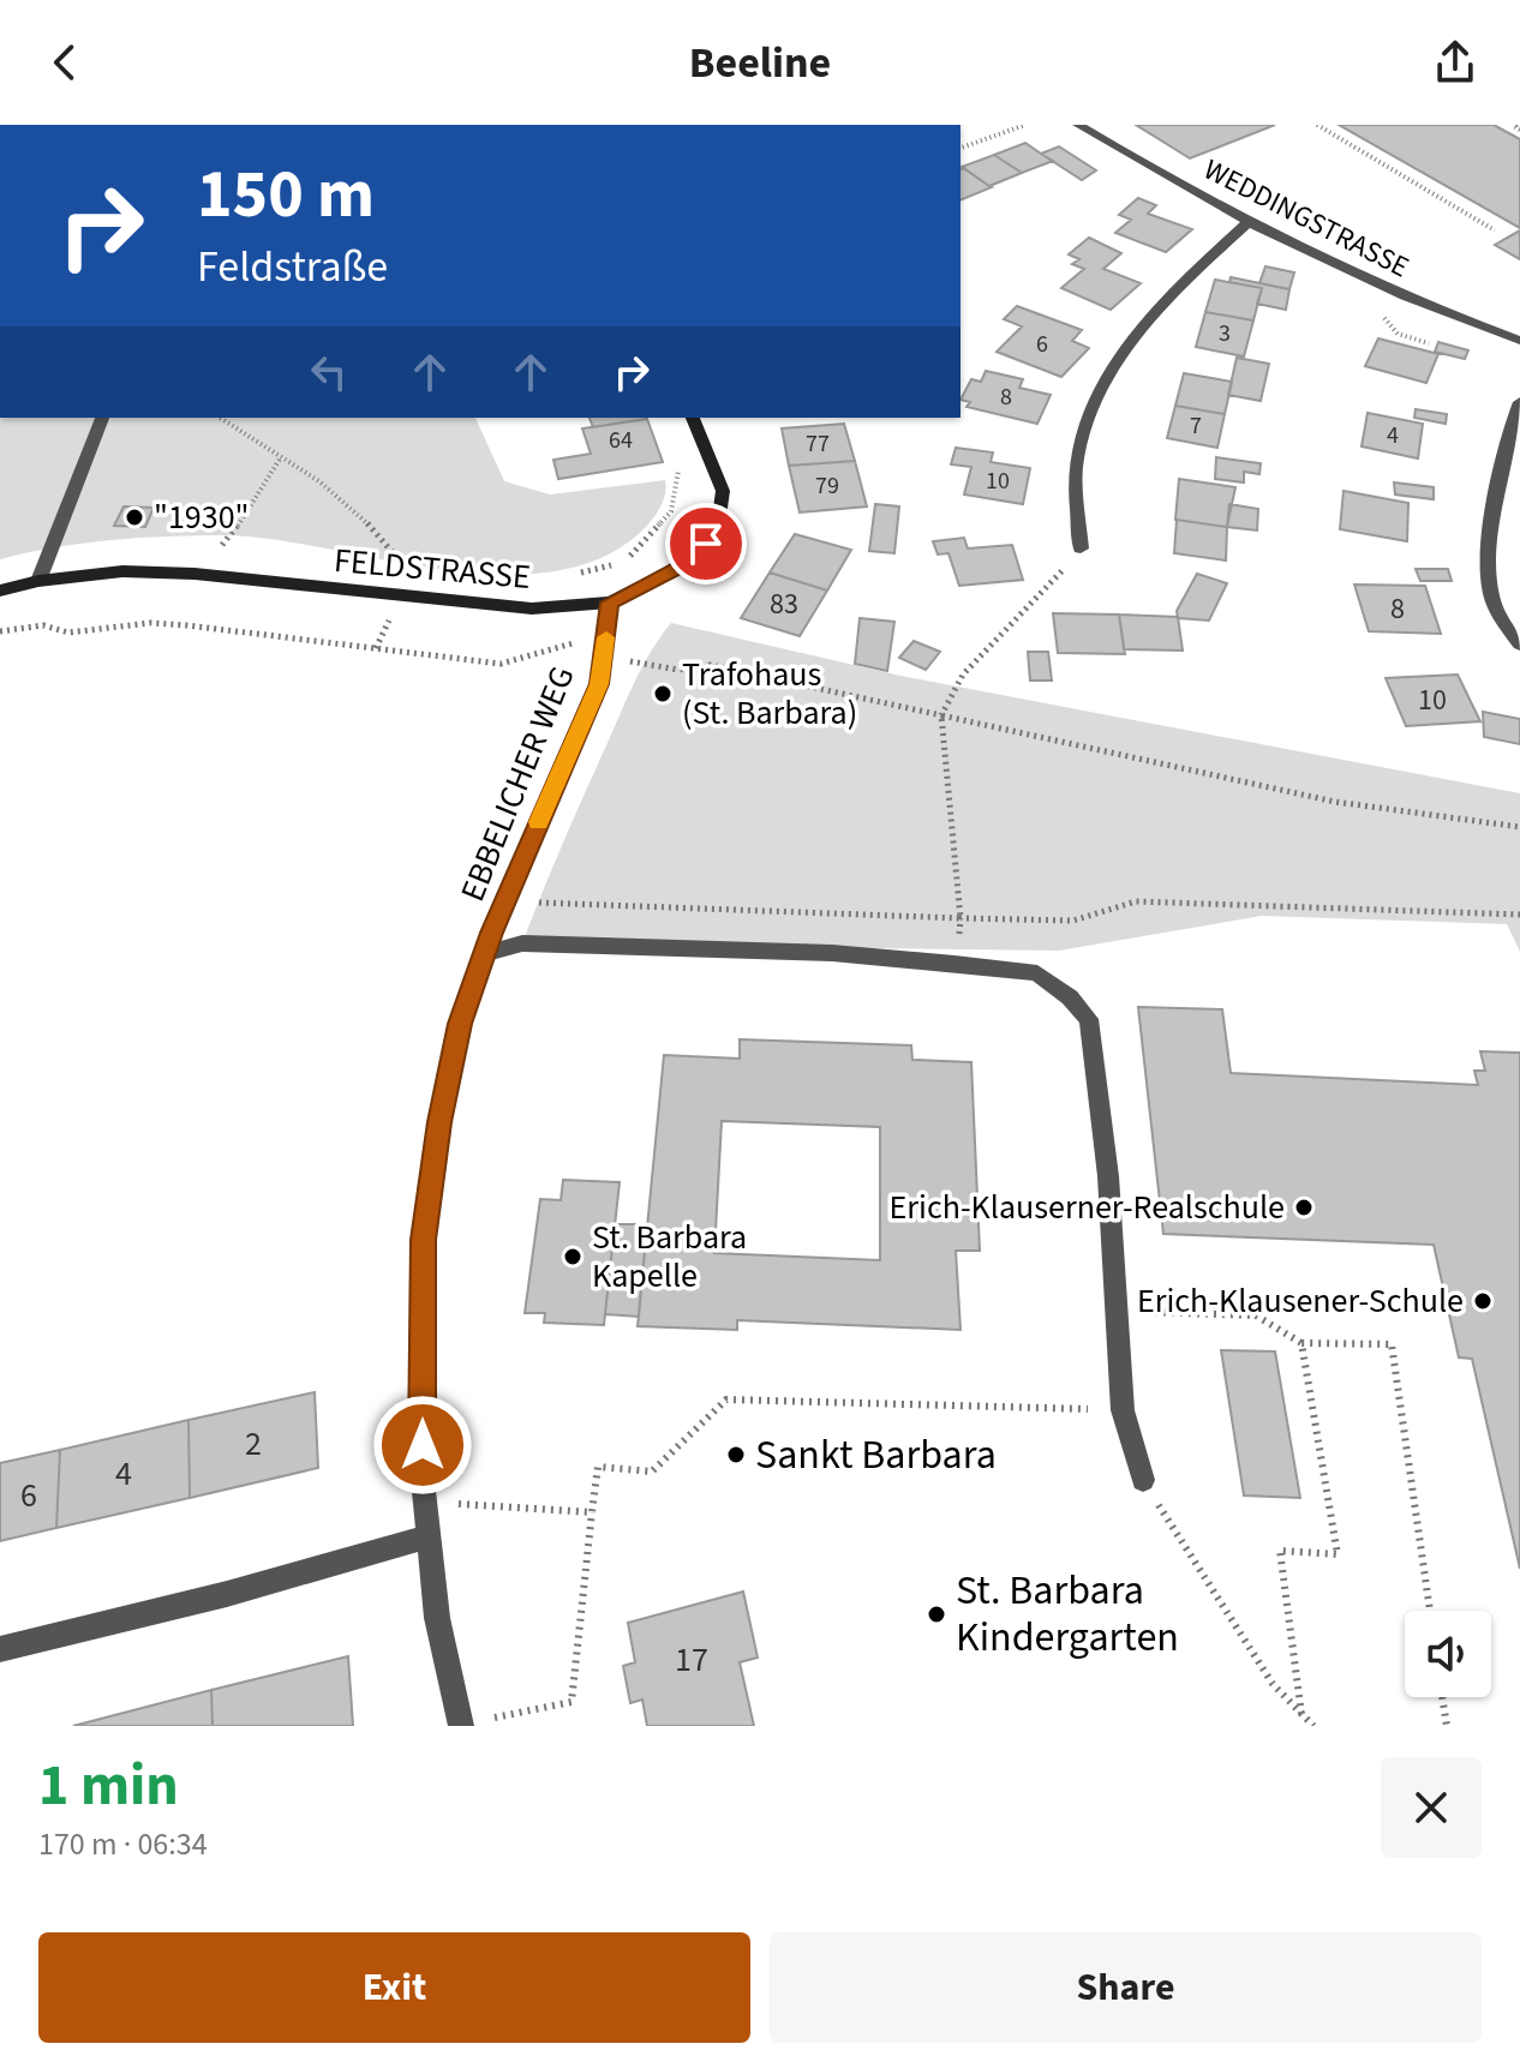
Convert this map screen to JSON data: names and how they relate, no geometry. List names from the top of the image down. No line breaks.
{"streets":{"main road":["FELDSTRASSE"],"street":["WEDDINGSTRASSE","EBBELICHER WEG"]},"crossings":[["FELDSTRASSE","EBBELICHER WEG"]],"places":["\"1930\"","Trafohaus (St. Barbara)","Erich-Klauserner-Realschule","St. Barbara Kapelle","Erich-Klausener-Schule","Sankt Barbara","St. Barbara Kindergarten"],"house_numbers":["3","6","8","7","4","64","77","10","79","83","8","10","2","4","6","17"],"page":{"header":"Beeline","turn":["150 m","Feldstraße"],"heading":["1 min","170 m · 06:34"],"buttons":["Exit","Share"]}}
